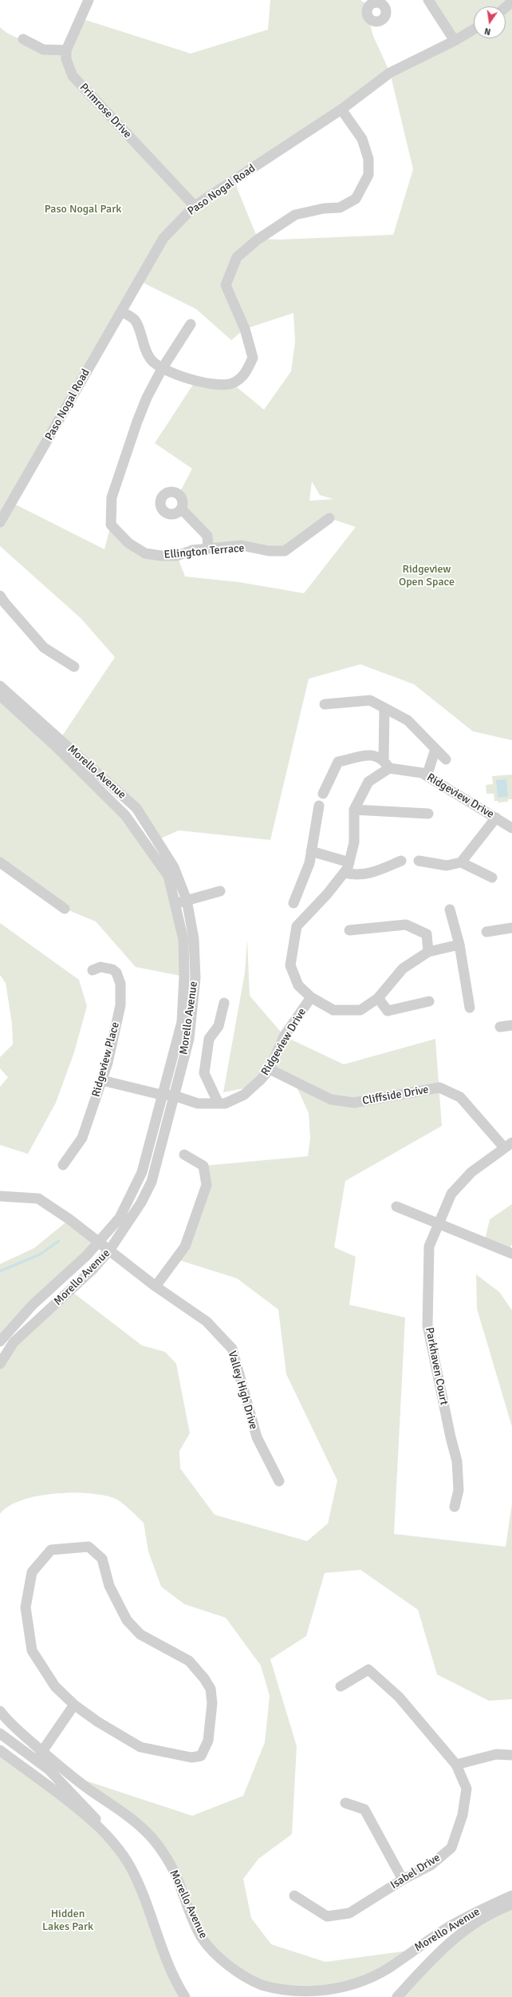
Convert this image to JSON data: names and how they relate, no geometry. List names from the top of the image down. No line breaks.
{"streets":{"street":["Primrose Drive","Paso Nogal Road","Ellington Terrace","Morello Avenue","Ridgeview Drive","Ridgeview Place","Cliffside Drive","Parkhaven Court","Valley High Drive","Isabel Drive"]},"crossings":[["Primrose Drive","Paso Nogal Road"],["Morello Avenue","Ridgeview Drive"],["Morello Avenue","Valley High Drive"],["Ridgeview Drive","Ridgeview Place"],["Ridgeview Drive","Cliffside Drive"],["Cliffside Drive","Parkhaven Court"]],"parks":["Paso Nogal Park","Ridgeview Open Space","Hidden Lakes Park"],"north":"bottom"}
